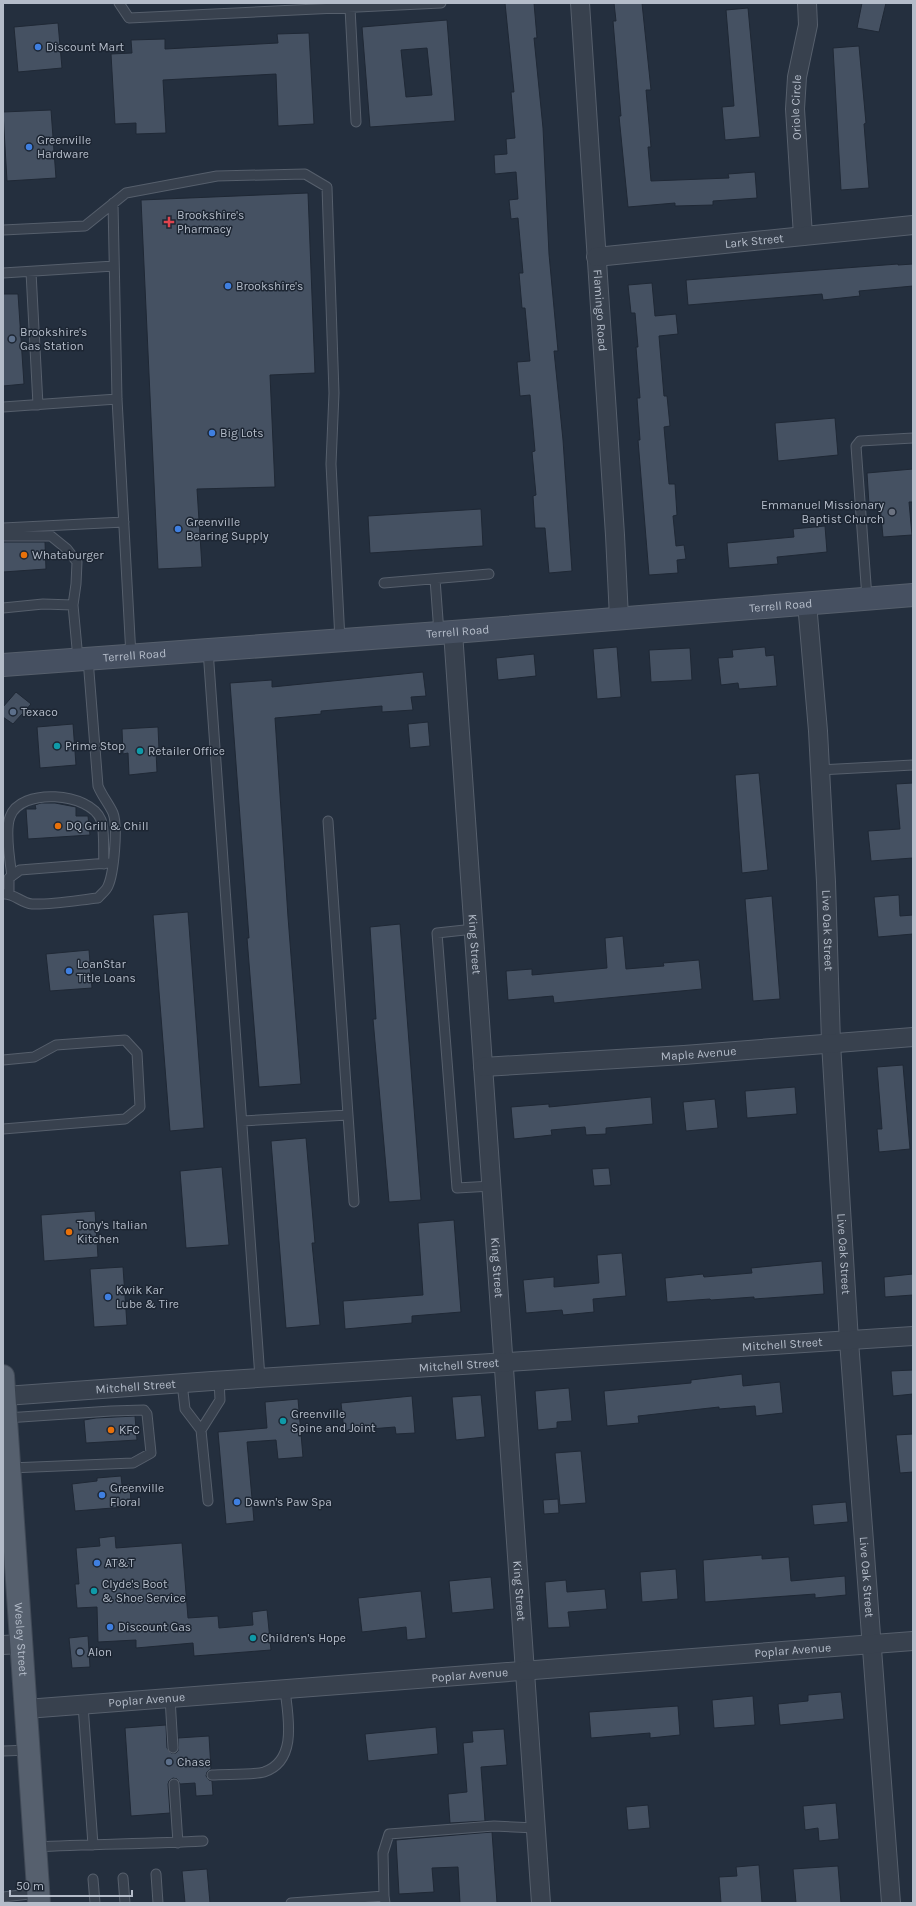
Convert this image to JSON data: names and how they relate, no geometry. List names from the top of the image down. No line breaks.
{"streets":{"main road":["Wesley Street"],"street":["Oriole Circle","Lark Street","Flamingo Road","Terrell Road","Live Oak Street","King Street","Maple Avenue","Mitchell Street","Poplar Avenue"]},"crossings":[["Oriole Circle","Lark Street"],["Lark Street","Flamingo Road"],["Flamingo Road","Terrell Road"],["Terrell Road","Live Oak Street"],["Terrell Road","King Street"],["Live Oak Street","Maple Avenue"],["Live Oak Street","Mitchell Street"],["Live Oak Street","Poplar Avenue"],["King Street","Maple Avenue"],["King Street","Mitchell Street"],["King Street","Poplar Avenue"],["Mitchell Street","Wesley Street"],["Wesley Street","Poplar Avenue"]],"places":{"other":["Discount Mart","Greenville Hardware","Brookshire's","Brookshire's Gas Station","Big Lots","Emmanuel Missionary Baptist Church","Greenville Bearing Supply","Whataburger","Texaco","Prime Stop","Retailer Office","DQ Grill & Chill","LoanStar Title Loans","Tony's Italian Kitchen","Kwik Kar Lube & Tire","Greenville Spine and Joint","KFC","Greenville Floral","Dawn's Paw Spa","AT&T","Clyde's Boot & Shoe Service","Discount Gas","Children's Hope","Alon","Chase"],"health":["Brookshire's Pharmacy"]},"scale_bar":"50 m"}
